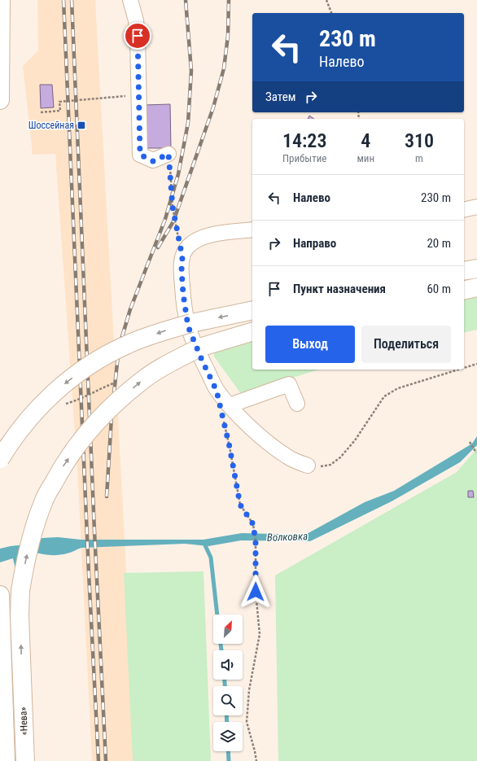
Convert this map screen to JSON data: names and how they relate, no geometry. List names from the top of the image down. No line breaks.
{"streets":{"highway":["«Нева»"]},"one_way":["«Нева»"],"water":["Волковка"],"places":{"transit":["Шоссейная"]},"north":"top right","page":{"turn":["230 m","Налево"],"then":"Затем","eta":["14:23","Прибытие","4","мин","310","m"],"list":[{"name":"Налево","value":"230 m"},{"name":"Направо","value":"20 m"},{"name":"Пункт назначения","value":"60 m"}],"buttons":["Выход","Поделиться"]}}
